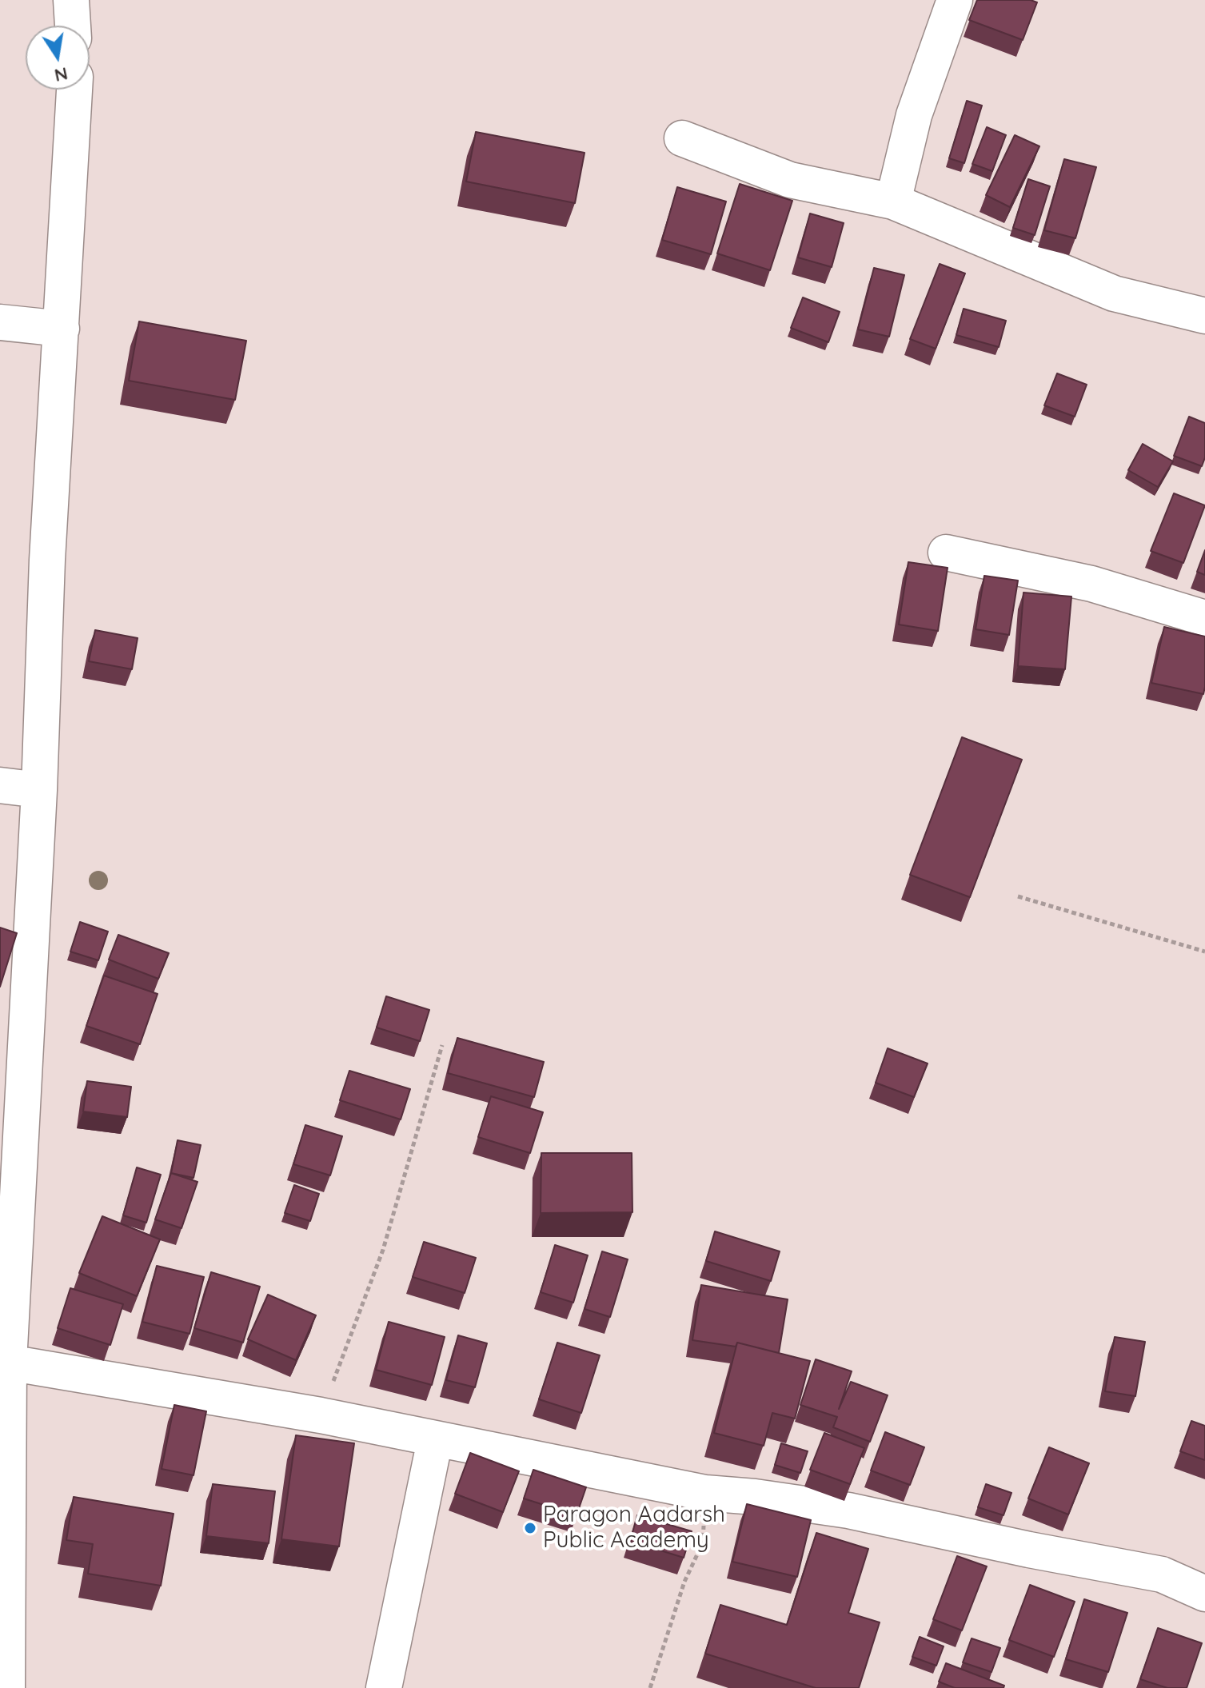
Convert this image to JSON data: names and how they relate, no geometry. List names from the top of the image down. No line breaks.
{"places":["Paragon Aadarsh Public Academy"],"north":"bottom"}
